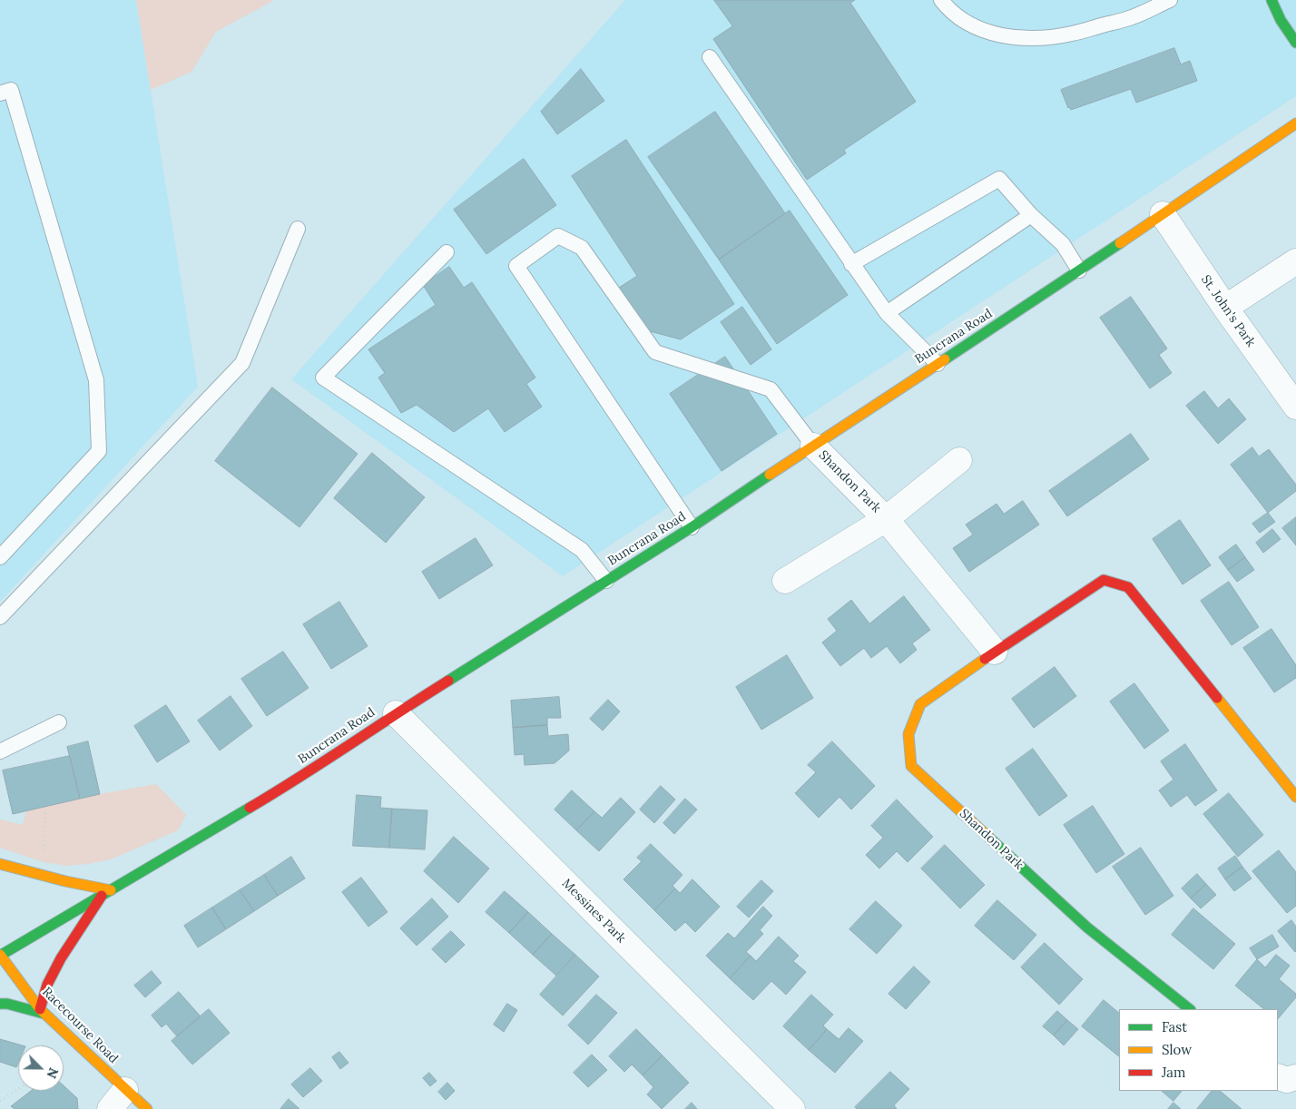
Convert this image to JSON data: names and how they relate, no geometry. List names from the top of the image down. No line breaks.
{"streets":{"main road":["Buncrana Road","Shandon Park","Racecourse Road"],"street":["St. John's Park","Messines Park"]},"crossings":[["St. John's Park","Buncrana Road"],["Buncrana Road","Shandon Park"],["Buncrana Road","Messines Park"],["Buncrana Road","Racecourse Road"]],"legend":["Fast","Slow","Jam"],"north":"bottom right"}
